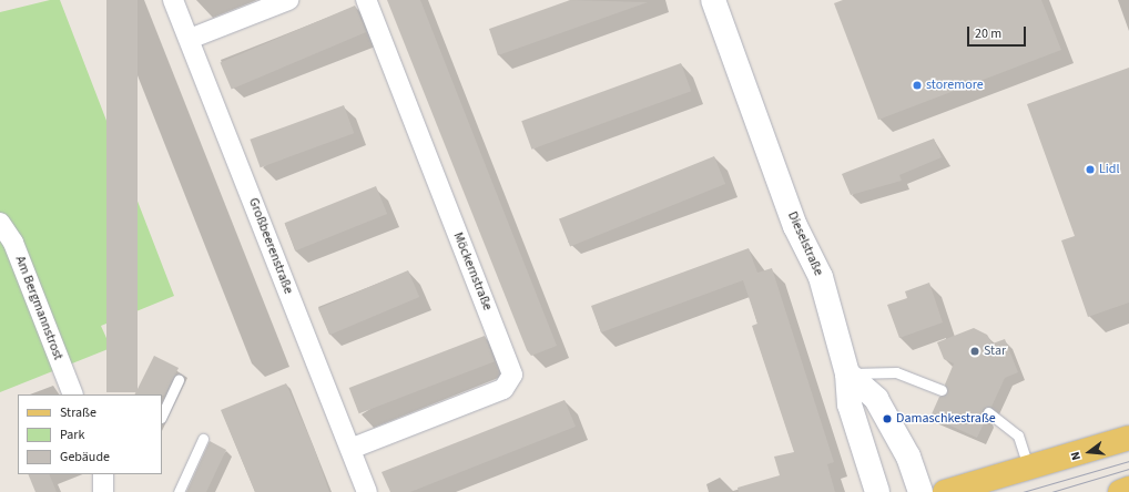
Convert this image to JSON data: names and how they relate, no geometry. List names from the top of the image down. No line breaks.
{"streets":{"street":["Dieselstraße","Großbeerenstraße","Möckernstraße","Am Bergmannstrost"]},"crossings":[["Großbeerenstraße","Möckernstraße"]],"places":["storemore","Lidl","Star","Damaschkestraße"],"legend":["Straße","Park","Gebäude"],"scale_bar":"20 m","north":"left"}
